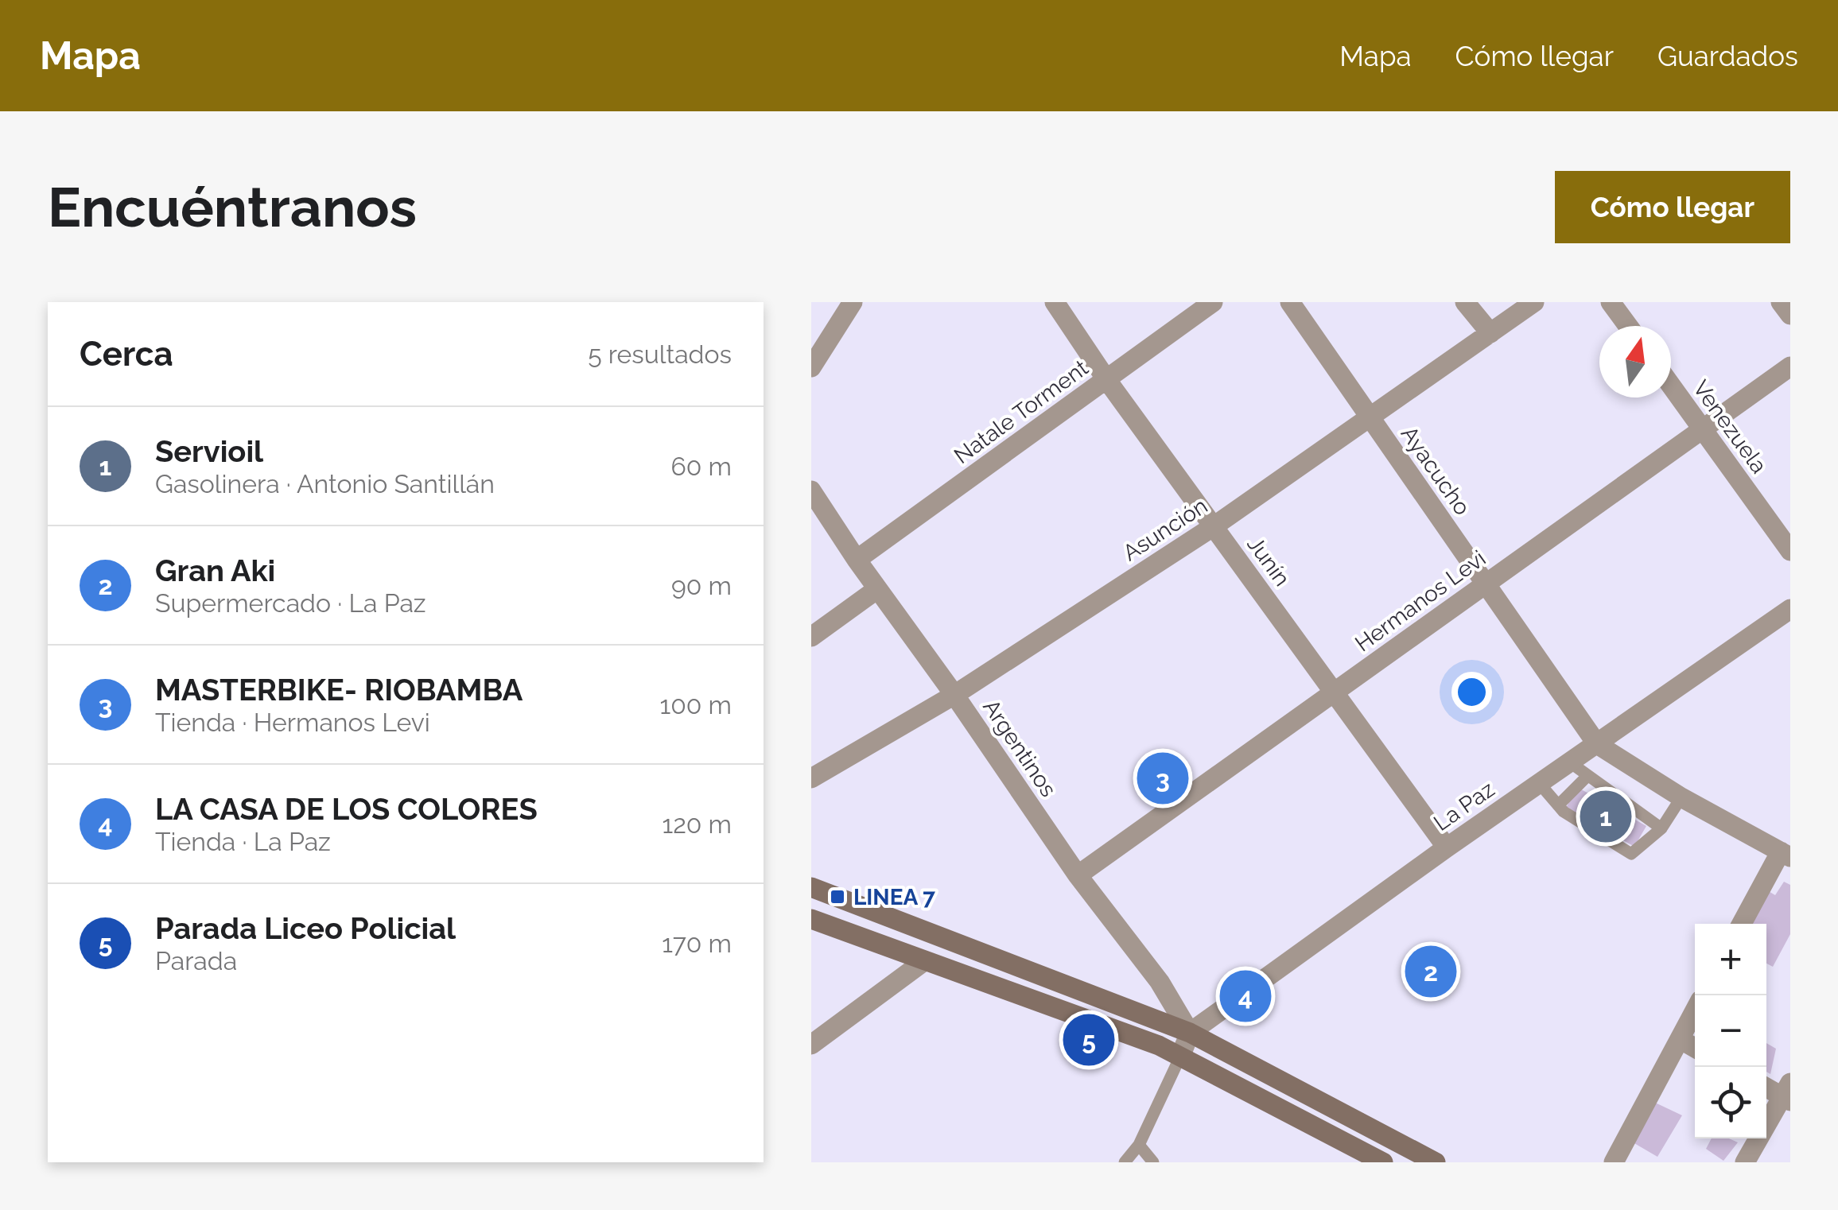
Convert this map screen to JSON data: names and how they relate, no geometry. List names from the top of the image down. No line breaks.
{"streets":{"street":["Natale Torment","Venezuela","Ayacucho","Asunción","Junín","Hermanos Levi","Argentinos","La Paz"]},"crossings":[["Natale Torment","Junín"],["Natale Torment","Argentinos"],["Venezuela","Hermanos Levi"],["Ayacucho","Asunción"],["Ayacucho","Hermanos Levi"],["Ayacucho","La Paz"],["Asunción","Junín"],["Asunción","Argentinos"],["Junín","Hermanos Levi"],["Junín","La Paz"],["Hermanos Levi","Argentinos"],["Argentinos","La Paz"]],"places":{"transit":["LINEA 7"]},"north":"top","page":{"header":"Mapa","nav":["Mapa","Cómo llegar","Guardados"],"buttons":"Cómo llegar","title":"Encuéntranos","heading":["Cerca","5 resultados"],"list":[{"mark":"1","name":"Servioil","note":"Gasolinera · Antonio Santillán","value":"60 m"},{"mark":"2","name":"Gran Aki","note":"Supermercado · La Paz","value":"90 m"},{"mark":"3","name":"MASTERBIKE- RIOBAMBA","note":"Tienda · Hermanos Levi","value":"100 m"},{"mark":"4","name":"LA CASA DE LOS COLORES","note":"Tienda · La Paz","value":"120 m"},{"mark":"5","name":"Parada Liceo Policial","note":"Parada","value":"170 m"}],"pins":["3","1","2","4","5"],"map_buttons":["+","−"]}}
